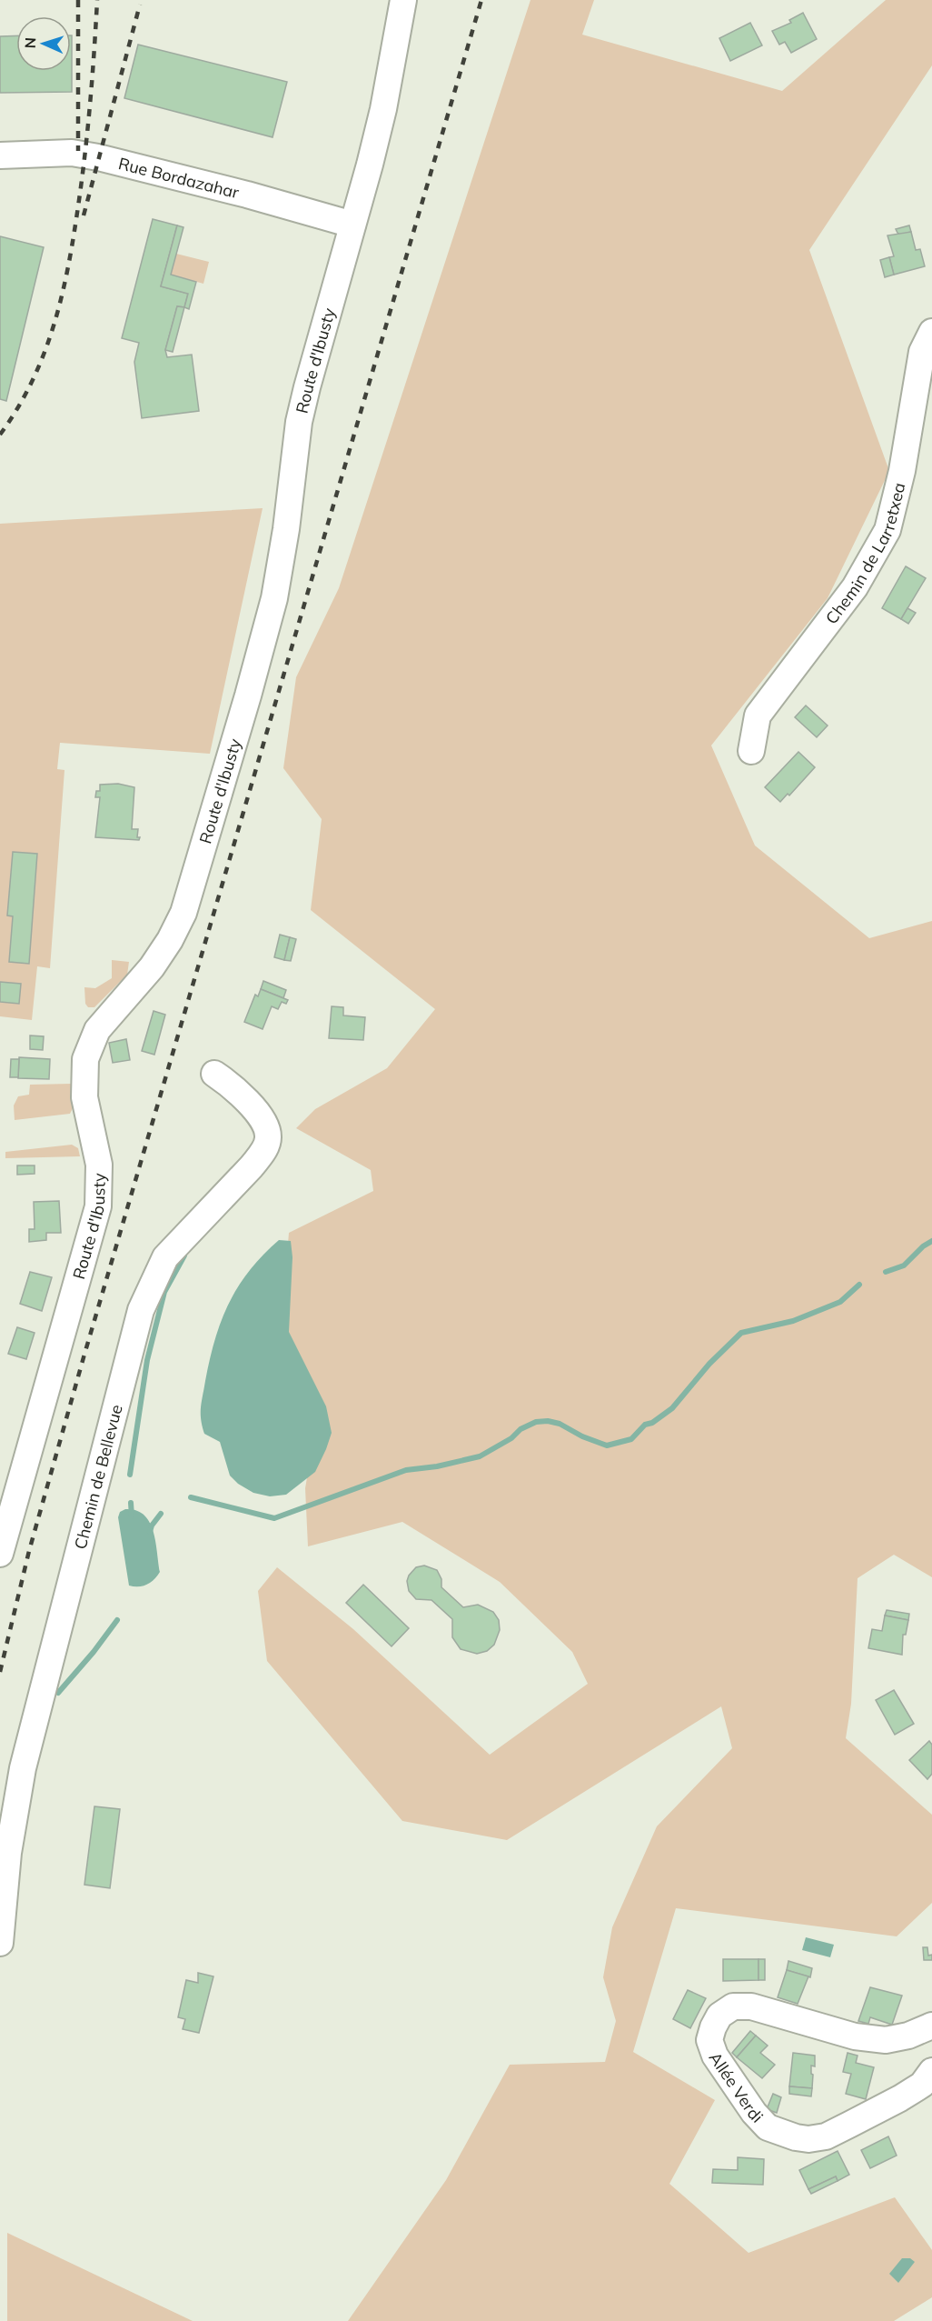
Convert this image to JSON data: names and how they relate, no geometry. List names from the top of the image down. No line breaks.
{"streets":{"street":["Rue Bordazahar","Route d'Ibusty","Chemin de Larretxea","Chemin de Bellevue","Allée Verdi"]},"crossings":[["Rue Bordazahar","Route d'Ibusty"]],"north":"left"}
